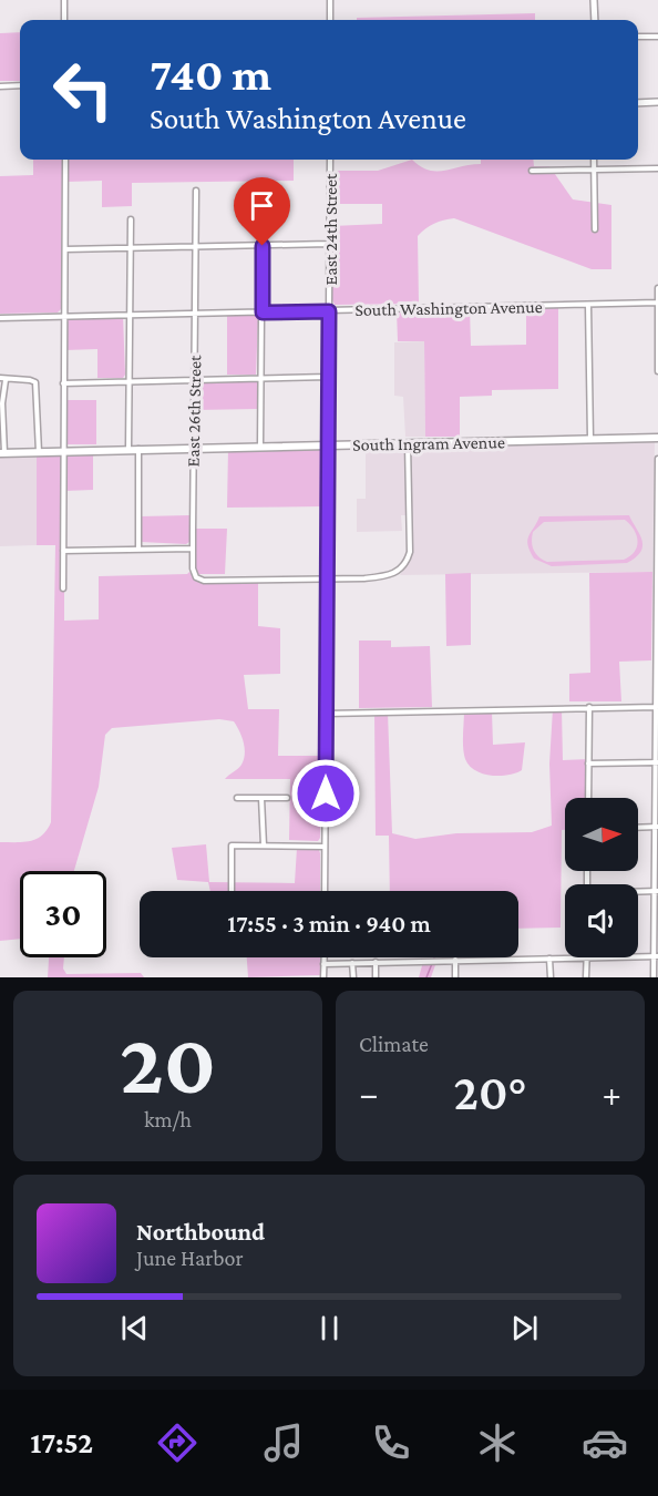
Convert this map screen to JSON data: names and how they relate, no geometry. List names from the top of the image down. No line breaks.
{"streets":{"main road":["South Ingram Avenue"],"street":["East 24th Street","South Washington Avenue","East 26th Street"]},"crossings":[["East 24th Street","South Washington Avenue"],["East 24th Street","East 26th Street"],["East 24th Street","South Ingram Avenue"],["South Washington Avenue","East 26th Street"],["East 26th Street","South Ingram Avenue"]],"north":"right","page":{"turn":["740 m","South Washington Avenue"],"limit":"30","trip":"17:55 · 3 min · 940 m","tile":[["20","km/h"],"Climate"],"heat":["−","20°","+"],"song":["Northbound","June Harbor"],"tabs":"17:52"}}
